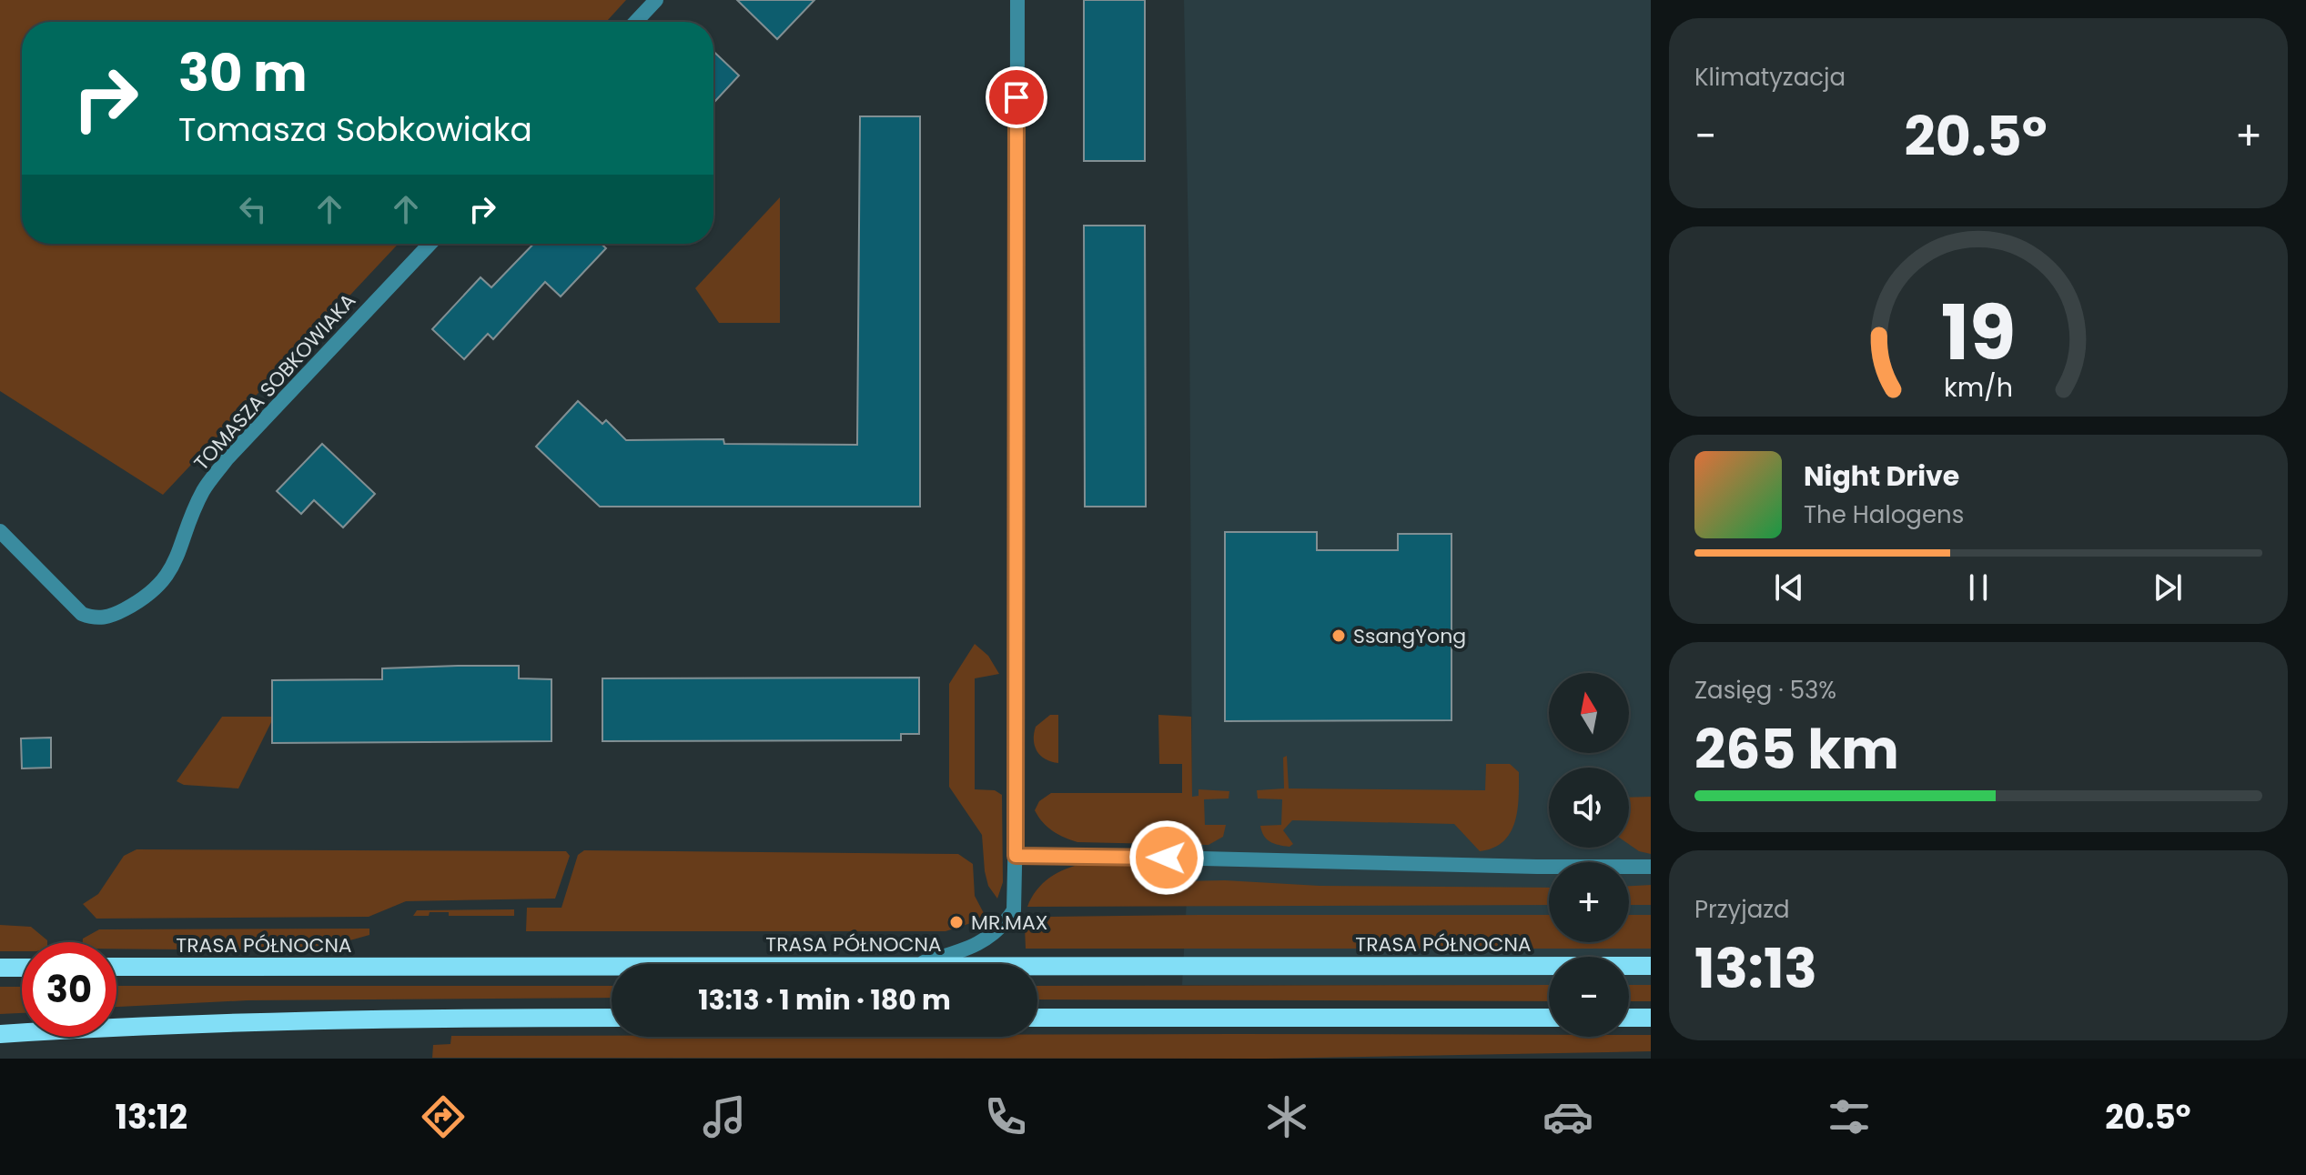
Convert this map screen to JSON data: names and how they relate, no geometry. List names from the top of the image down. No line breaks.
{"streets":{"main road":["TRASA PÓŁNOCNA"],"street":["TOMASZA SOBKOWIAKA"]},"places":["SsangYong","MR.MAX"],"north":"top","page":{"tile":["Klimatyzacja",["Zasięg · 53%","265 km"],["Przyjazd","13:13"]],"turn":["30 m","Tomasza Sobkowiaka"],"heat":["−","20.5°","+"],"song":["Night Drive","The Halogens"],"map_buttons":["+","−"],"limit":"30","trip":"13:13 · 1 min · 180 m","tabs":["13:12","20.5°"],"gauge":["19","km/h"]}}
